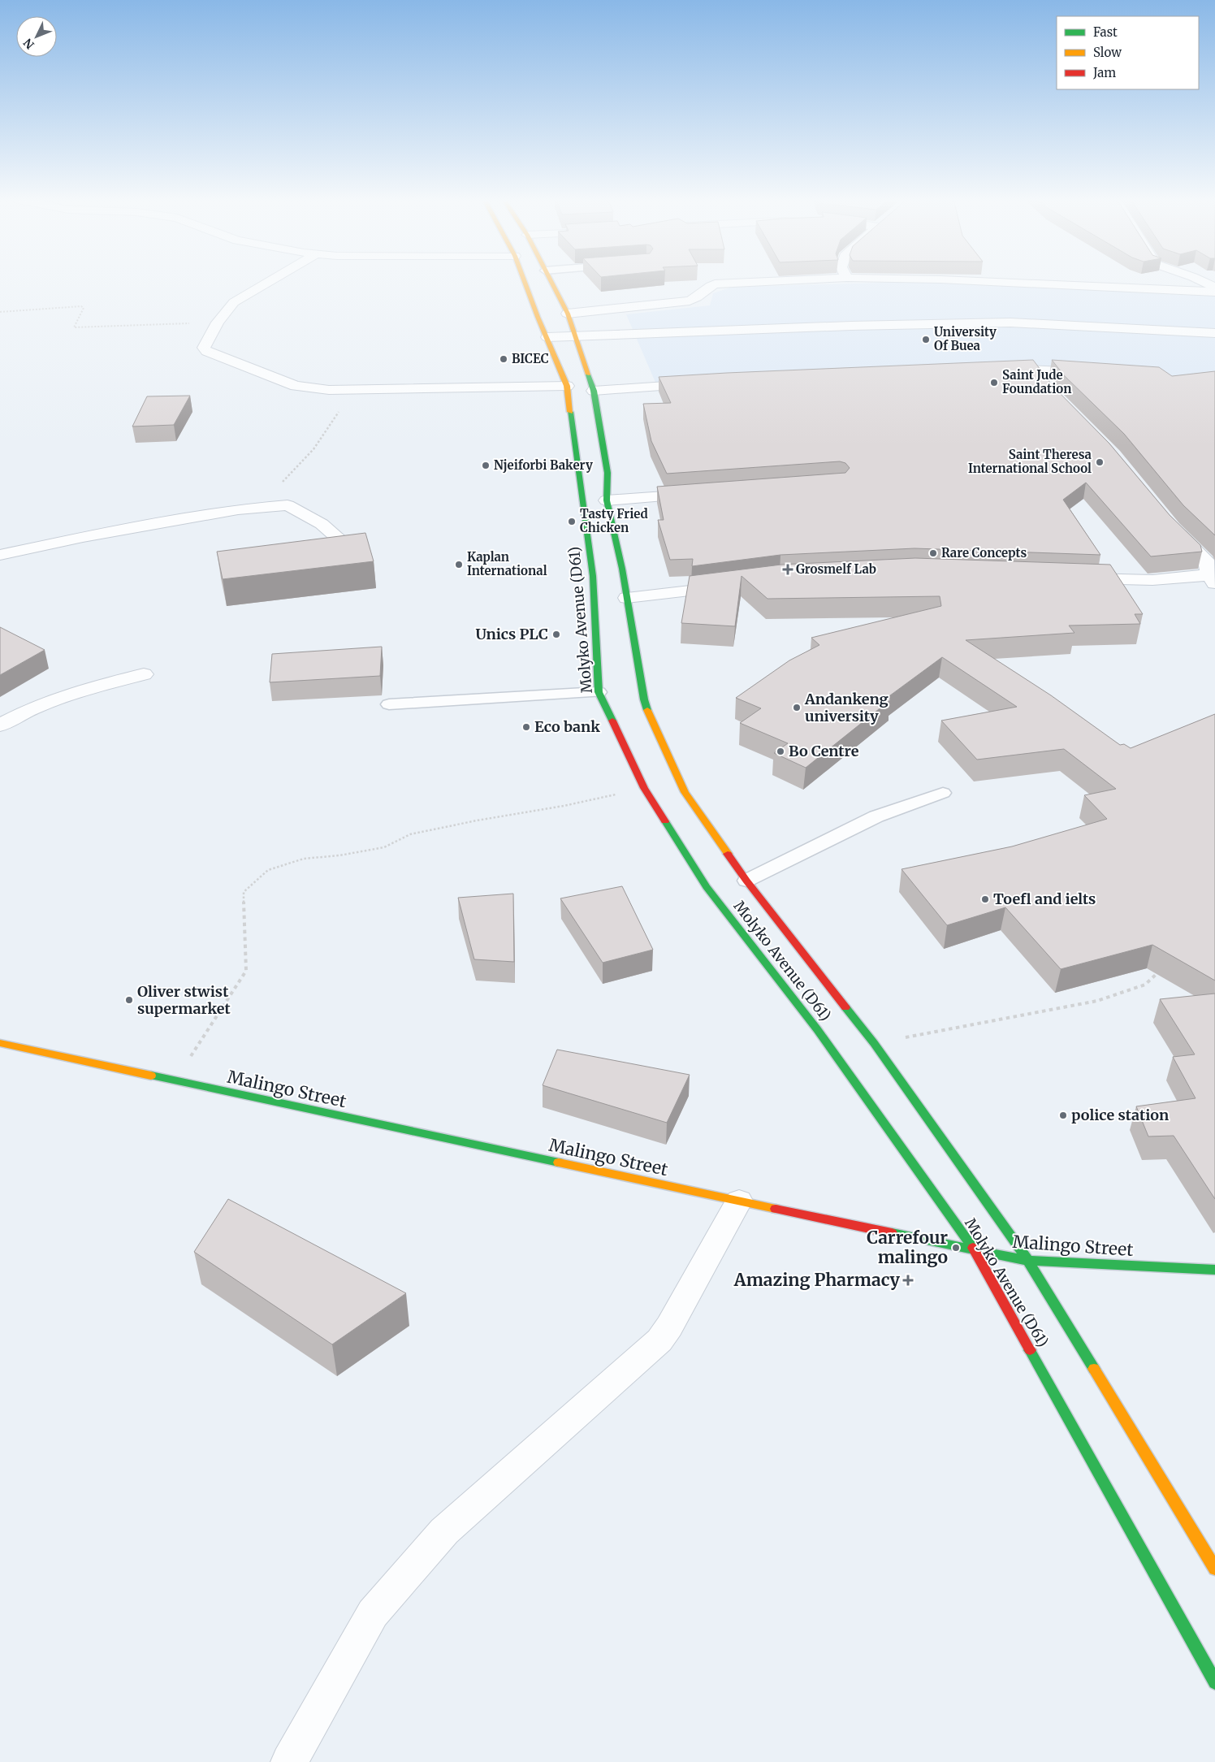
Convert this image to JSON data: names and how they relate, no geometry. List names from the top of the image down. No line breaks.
{"streets":{"main road":["Molyko Avenue (D61)","Malingo Street"]},"crossings":[["Molyko Avenue (D61)","Malingo Street"]],"places":{"other":["University Of Buea","BICEC","Saint Jude Foundation","Saint Theresa International School","Njeiforbi Bakery","Tasty Fried Chicken","Rare Concepts","Kaplan International","Unics PLC","Andankeng university","Eco bank","Bo Centre","Toefl and ielts","Oliver stwist supermarket","police station","Carrefour malingo"],"health":["Grosmelf Lab","Amazing Pharmacy"]},"legend":["Fast","Slow","Jam"],"north":"bottom left"}
